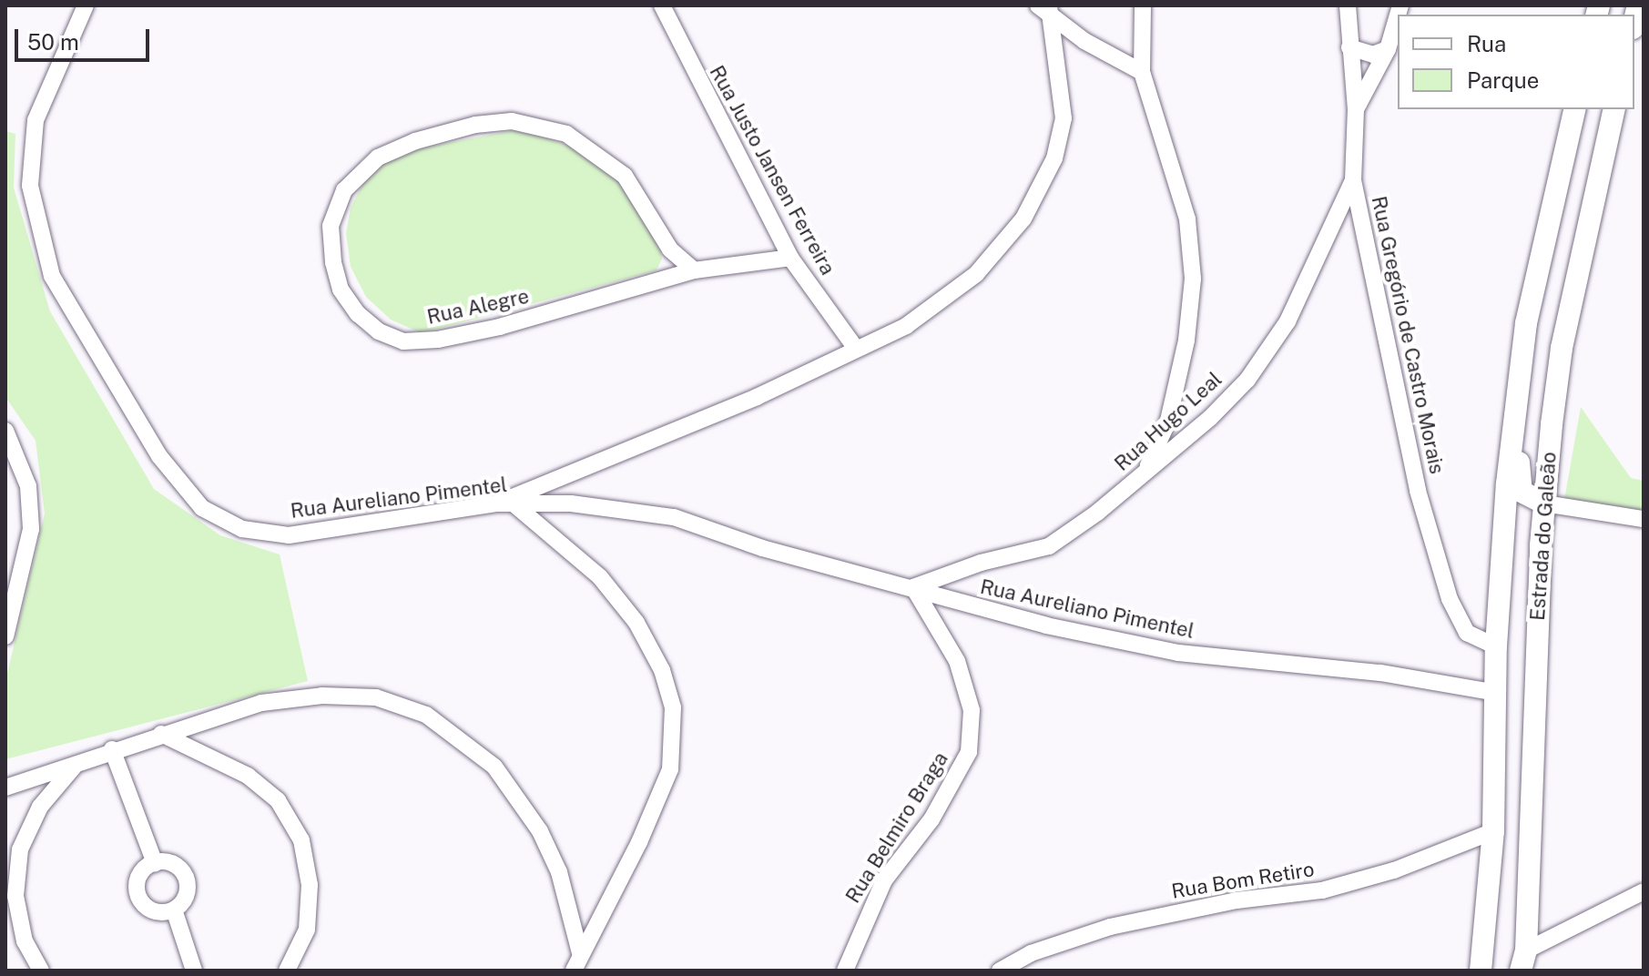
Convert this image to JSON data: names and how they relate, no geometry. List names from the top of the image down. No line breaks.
{"streets":{"main road":["Estrada do Galeão"],"street":["Rua Justo Jansen Ferreira","Rua Alegre","Rua Gregório de Castro Morais","Rua Hugo Leal","Rua Aureliano Pimentel","Rua Belmiro Braga","Rua Bom Retiro"]},"crossings":[["Rua Justo Jansen Ferreira","Rua Alegre"],["Rua Gregório de Castro Morais","Rua Hugo Leal"],["Rua Gregório de Castro Morais","Estrada do Galeão"],["Rua Hugo Leal","Rua Aureliano Pimentel"],["Rua Hugo Leal","Rua Belmiro Braga"],["Rua Aureliano Pimentel","Estrada do Galeão"],["Rua Aureliano Pimentel","Rua Belmiro Braga"],["Estrada do Galeão","Rua Bom Retiro"]],"legend":["Rua","Parque"],"scale_bar":"50 m"}
